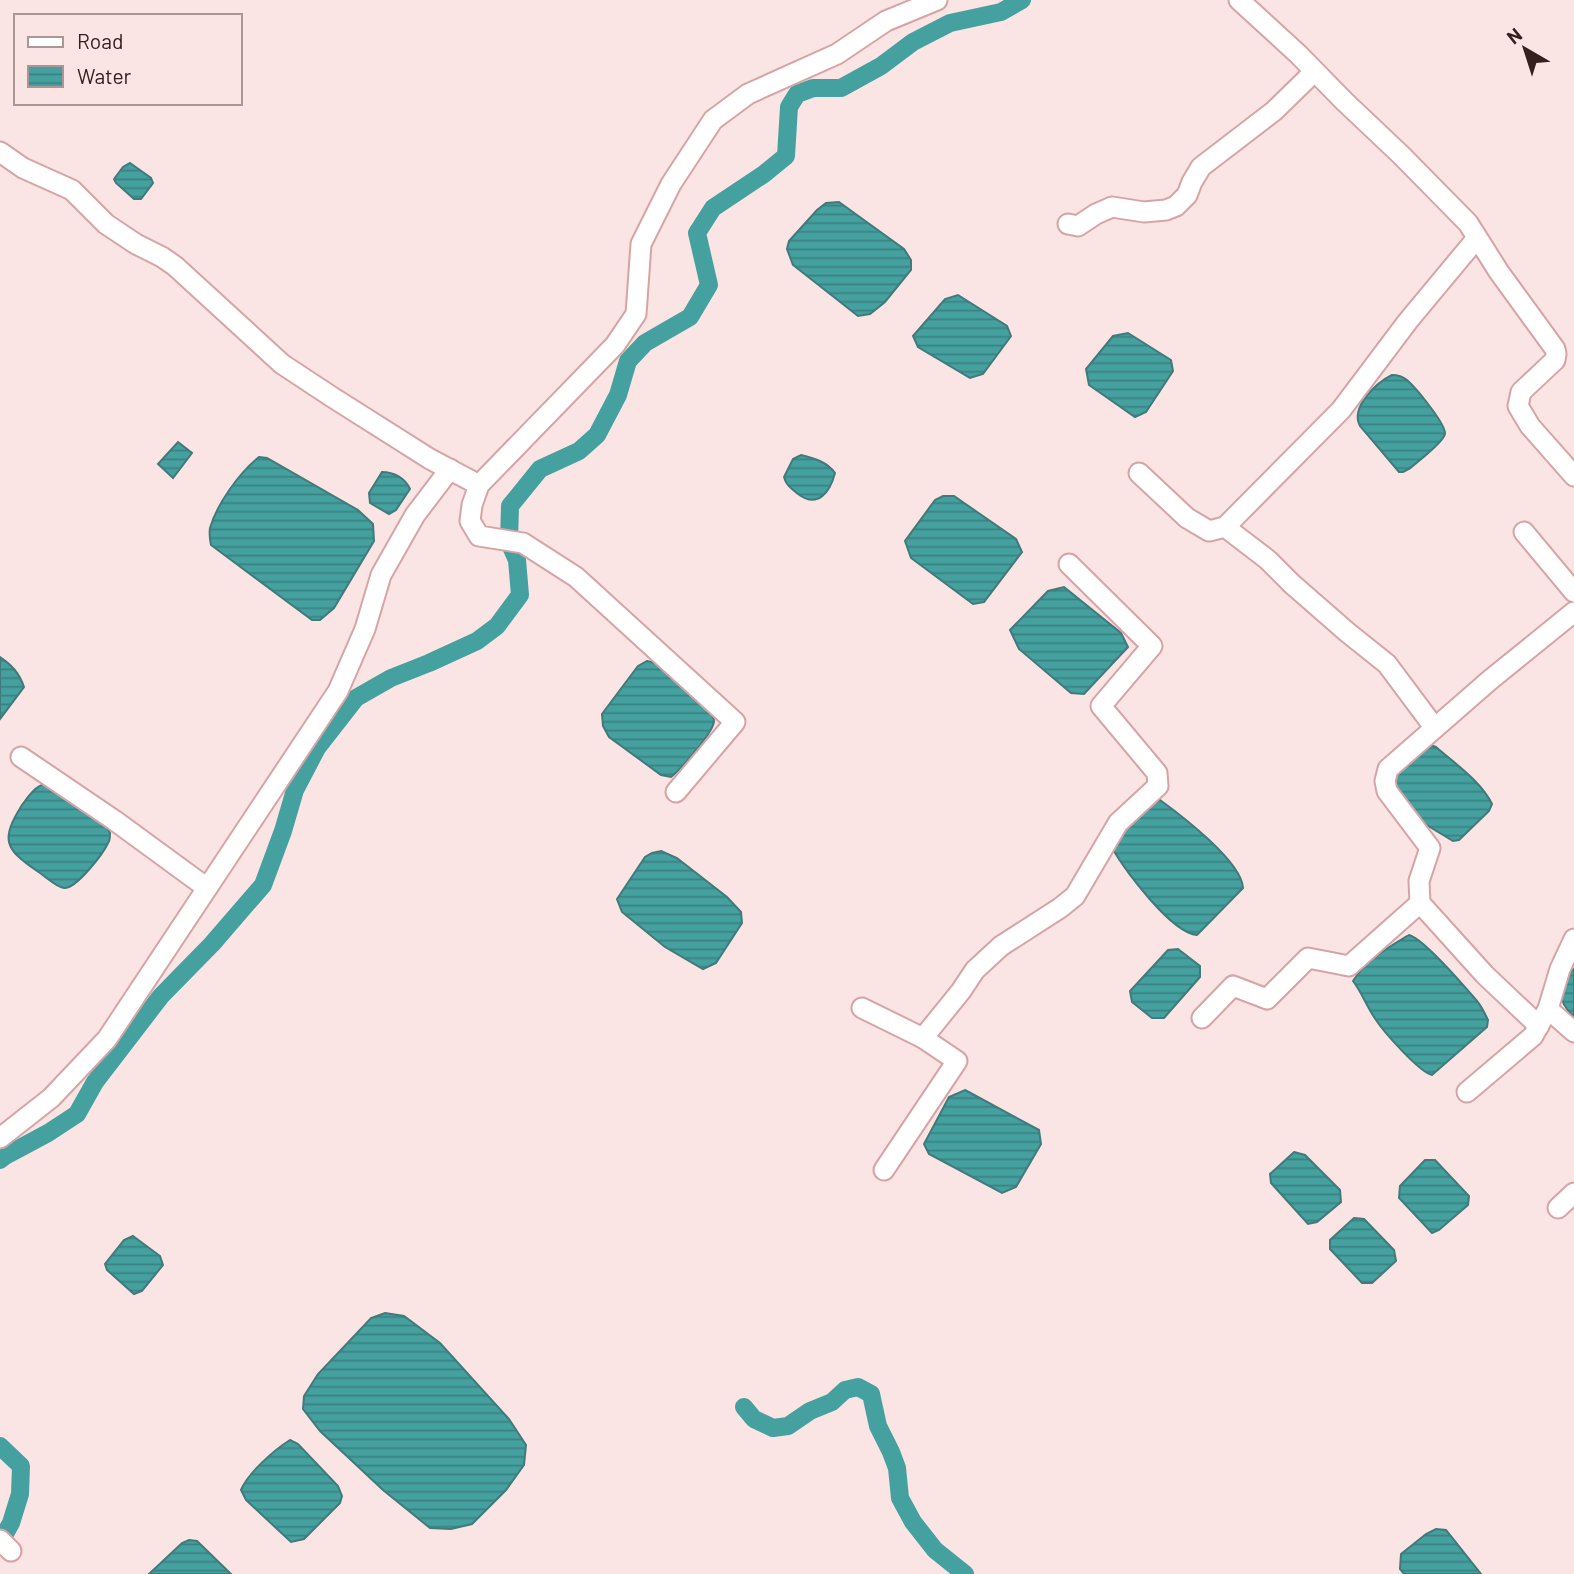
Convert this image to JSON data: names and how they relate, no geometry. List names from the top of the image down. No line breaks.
{"legend":["Road","Water"],"north":"top left"}
